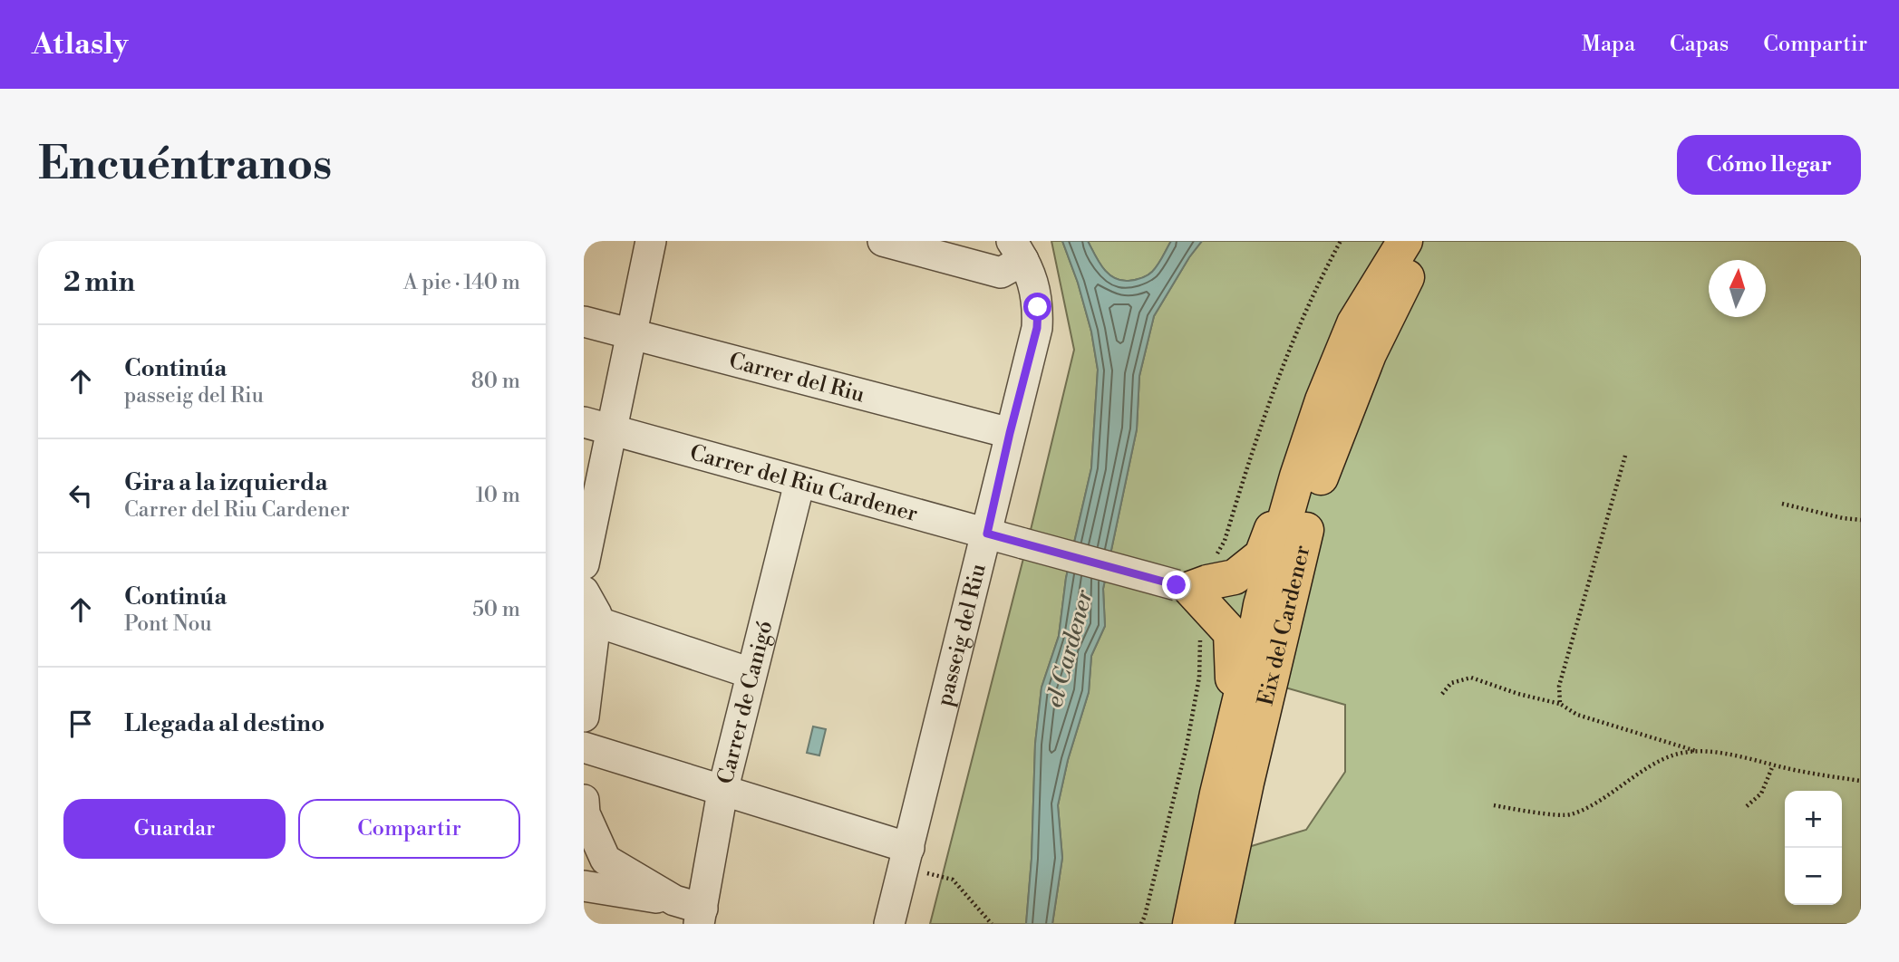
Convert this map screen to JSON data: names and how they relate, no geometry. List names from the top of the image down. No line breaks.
{"streets":{"main road":["Eix del Cardener"],"street":["Carrer del Riu","Carrer del Riu Cardener","passeig del Riu","Carrer de Canigó"]},"crossings":[["Carrer del Riu","passeig del Riu"],["Carrer del Riu Cardener","Eix del Cardener"],["Carrer del Riu Cardener","passeig del Riu"],["Carrer del Riu Cardener","Carrer de Canigó"]],"water":["el Cardener"],"north":"top","page":{"header":"Atlasly","nav":["Mapa","Capas","Compartir"],"buttons":["Cómo llegar",["Guardar","Compartir"]],"title":"Encuéntranos","heading":["2 min","A pie · 140 m"],"list":[["Continúa","passeig del Riu","80 m"],["Gira a la izquierda","Carrer del Riu Cardener","10 m"],["Continúa","Pont Nou","50 m"],"Llegada al destino"],"map_buttons":["+","−"]}}
